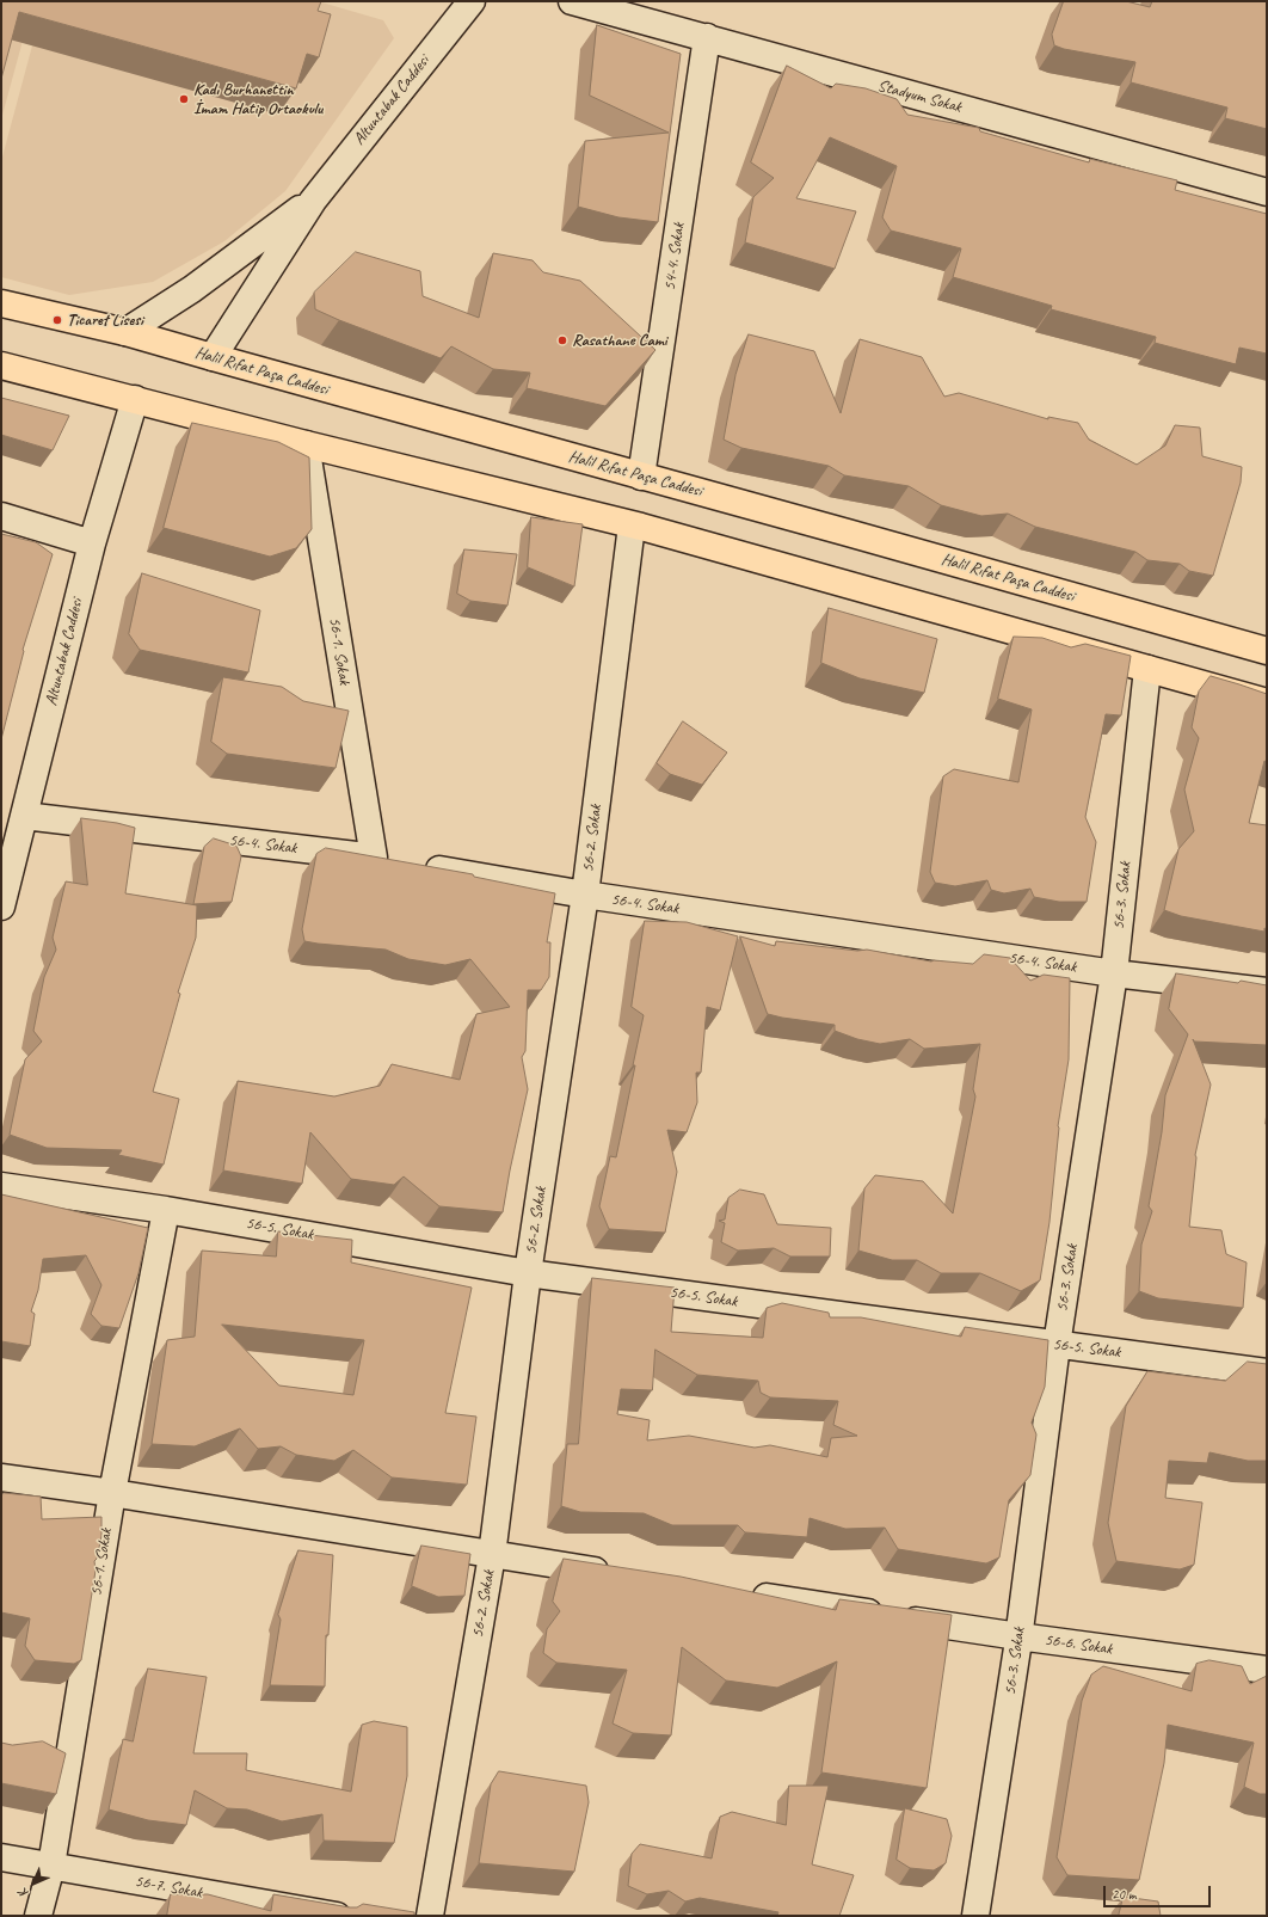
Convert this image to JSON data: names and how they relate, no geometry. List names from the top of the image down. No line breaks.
{"streets":{"main road":["Halil Rıfat Paşa Caddesi"],"street":["Stadyum Sokak","Altuntabak Caddesi","54-4. Sokak","56-1. Sokak","56-2. Sokak","56-4. Sokak","56-3. Sokak","56-5. Sokak","56-6. Sokak","56-7. Sokak"]},"crossings":[["Stadyum Sokak","54-4. Sokak"],["Altuntabak Caddesi","Halil Rıfat Paşa Caddesi"],["Altuntabak Caddesi","56-4. Sokak"],["54-4. Sokak","Halil Rıfat Paşa Caddesi"],["56-1. Sokak","56-4. Sokak"],["56-1. Sokak","56-5. Sokak"],["56-1. Sokak","56-7. Sokak"],["56-2. Sokak","56-4. Sokak"],["56-2. Sokak","56-5. Sokak"],["56-4. Sokak","56-3. Sokak"],["56-3. Sokak","56-5. Sokak"],["56-3. Sokak","56-6. Sokak"]],"places":["Kadı Burhanettin İmam Hatip Ortaokulu","Ticaret Lisesi","Rasathane Cami"],"scale_bar":"20 m","north":"bottom left"}
